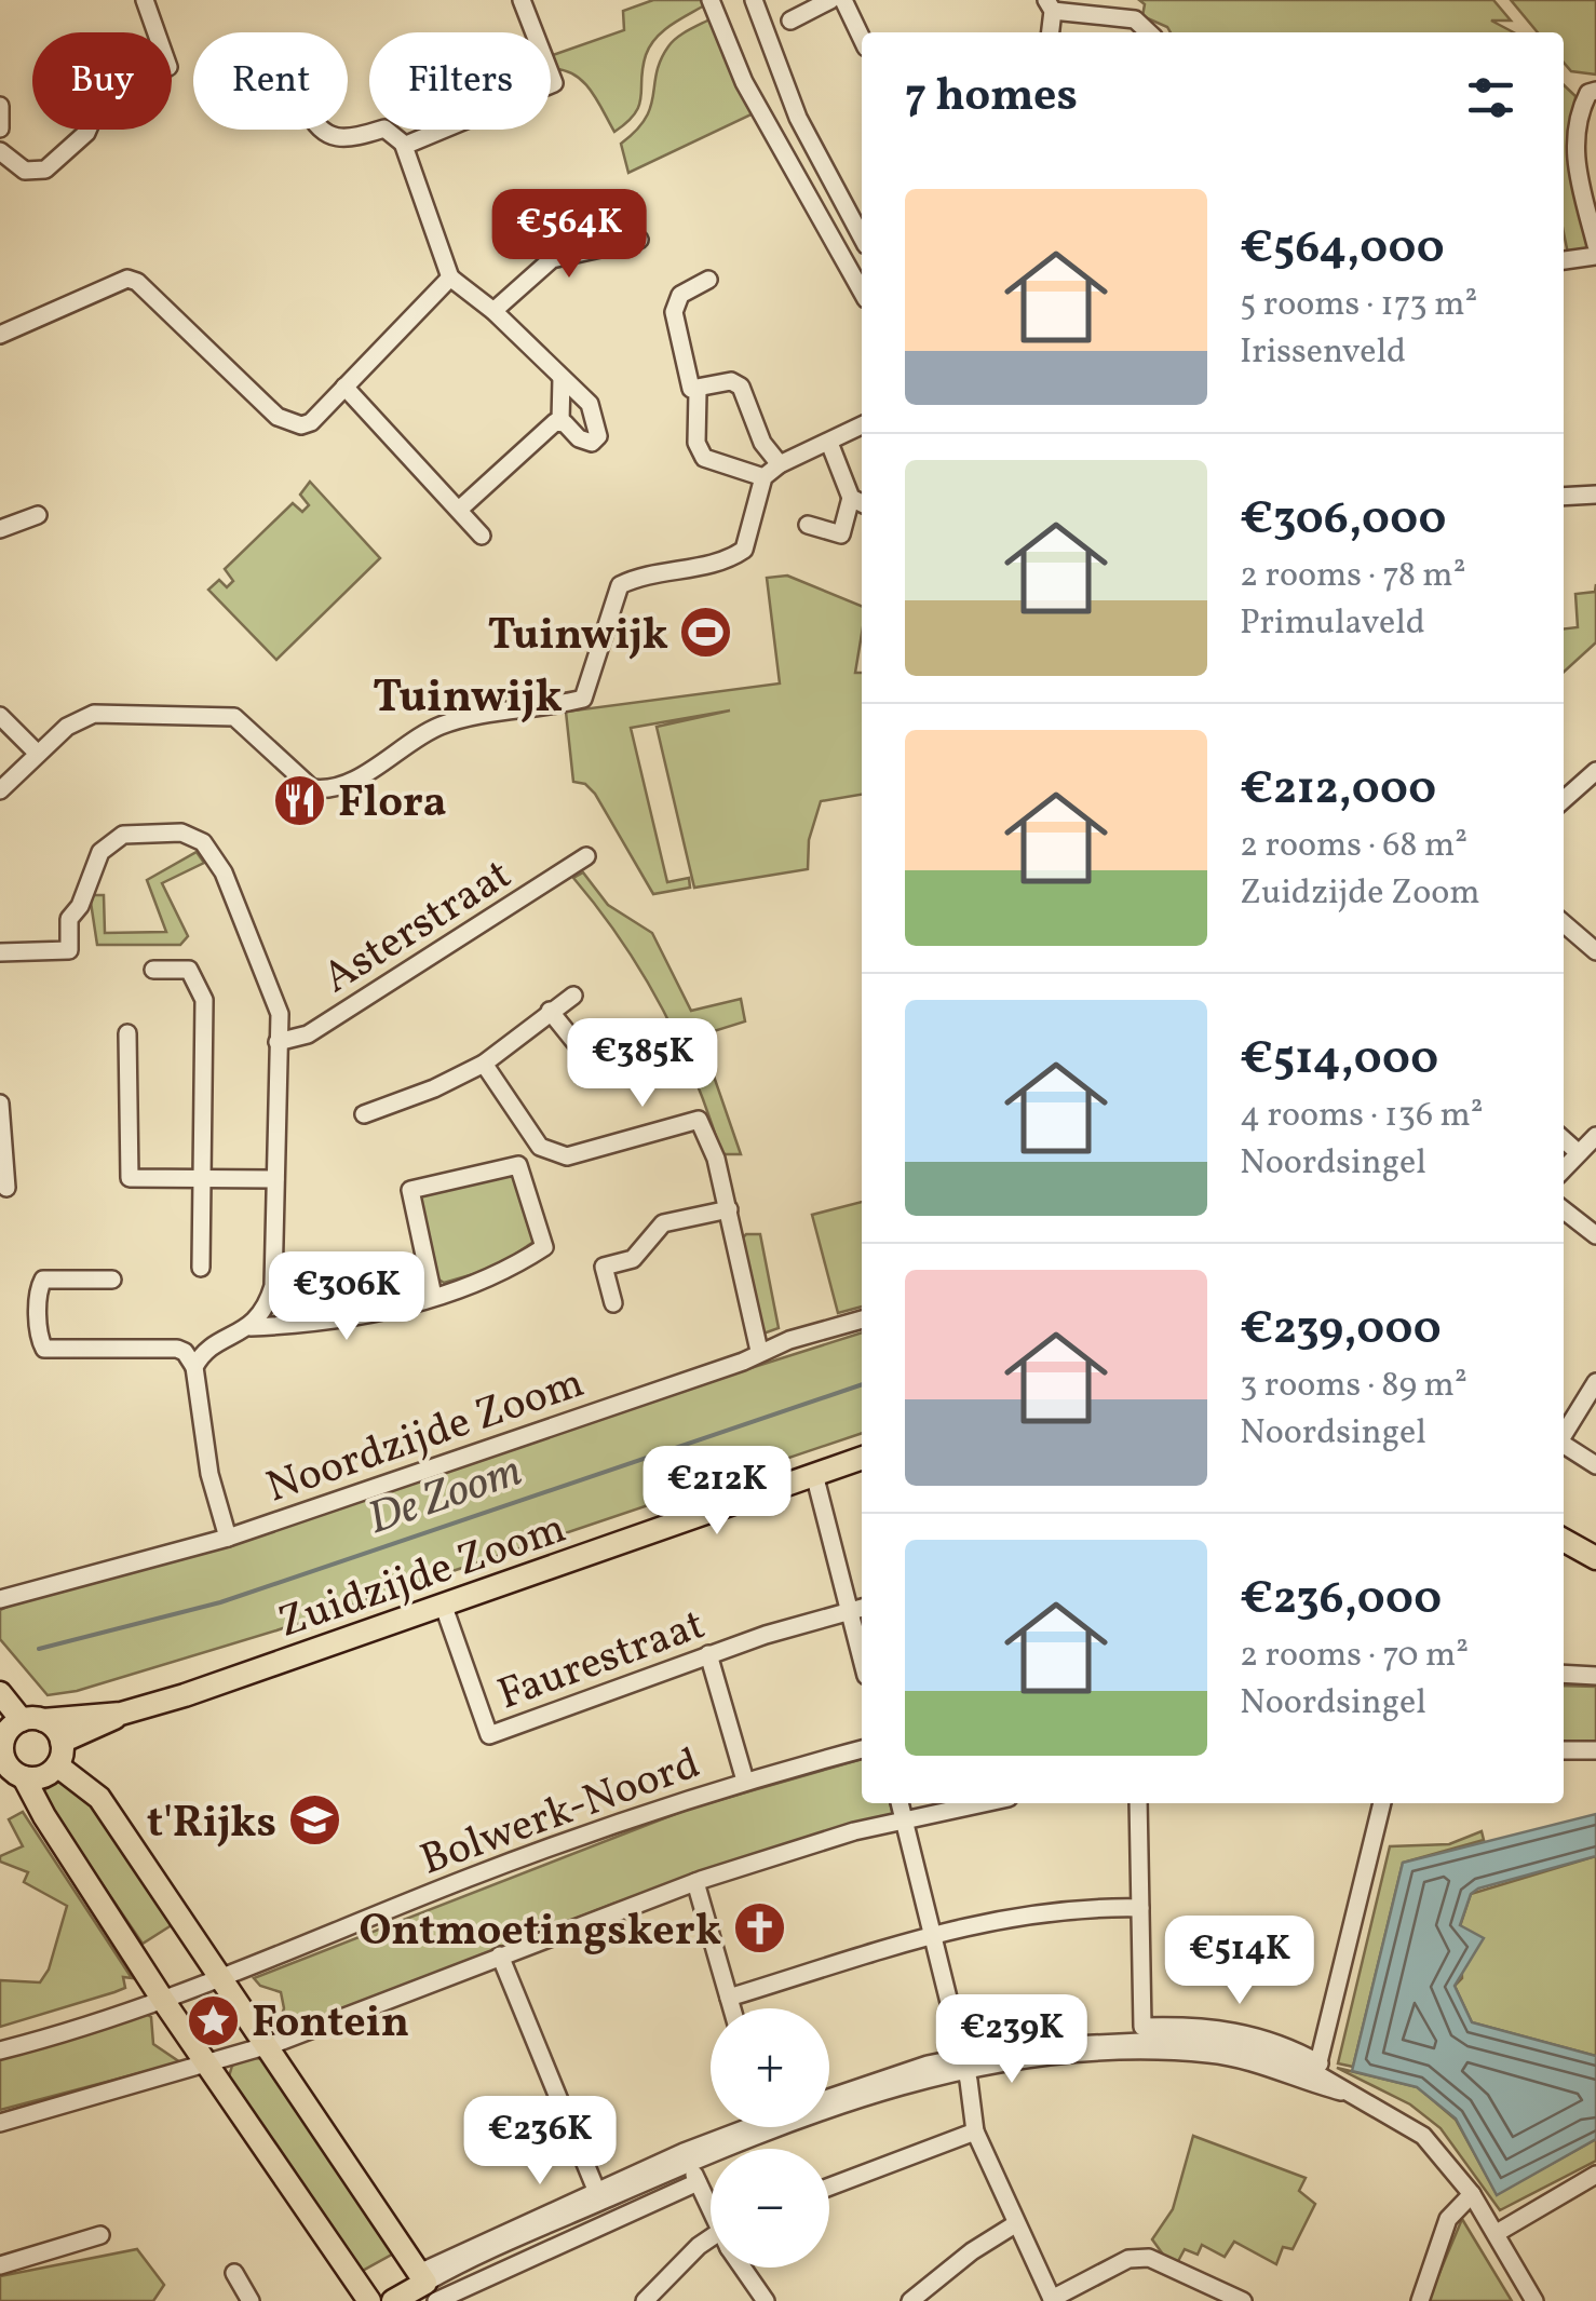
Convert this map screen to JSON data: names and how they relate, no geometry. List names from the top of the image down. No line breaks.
{"streets":{"main road":["Zuidzijde Zoom"],"street":["Asterstraat","Noordzijde Zoom","Faurestraat","Bolwerk-Noord"]},"crossings":[["Zuidzijde Zoom","Faurestraat"]],"districts":["Tuinwijk"],"water":["De Zoom"],"places":{"sports":["Tuinwijk"],"restaurant":["Flora"],"school or university":["t'Rijks"],"church":["Ontmoetingskerk"],"place":["Fontein"]},"page":{"chip":["Buy","Rent","Filters"],"heading":"7 homes","list":[{"name":"€564,000","note":"5 rooms · 173 m² · Irissenveld"},{"name":"€306,000","note":"2 rooms · 78 m² · Primulaveld"},{"name":"€212,000","note":"2 rooms · 68 m² · Zuidzijde Zoom"},{"name":"€514,000","note":"4 rooms · 136 m² · Noordsingel"},{"name":"€239,000","note":"3 rooms · 89 m² · Noordsingel"},{"name":"€236,000","note":"2 rooms · 70 m² · Noordsingel"}],"price":["€564K","€385K","€306K","€212K","€514K","€239K","€236K"],"map_buttons":["+","−"]}}
